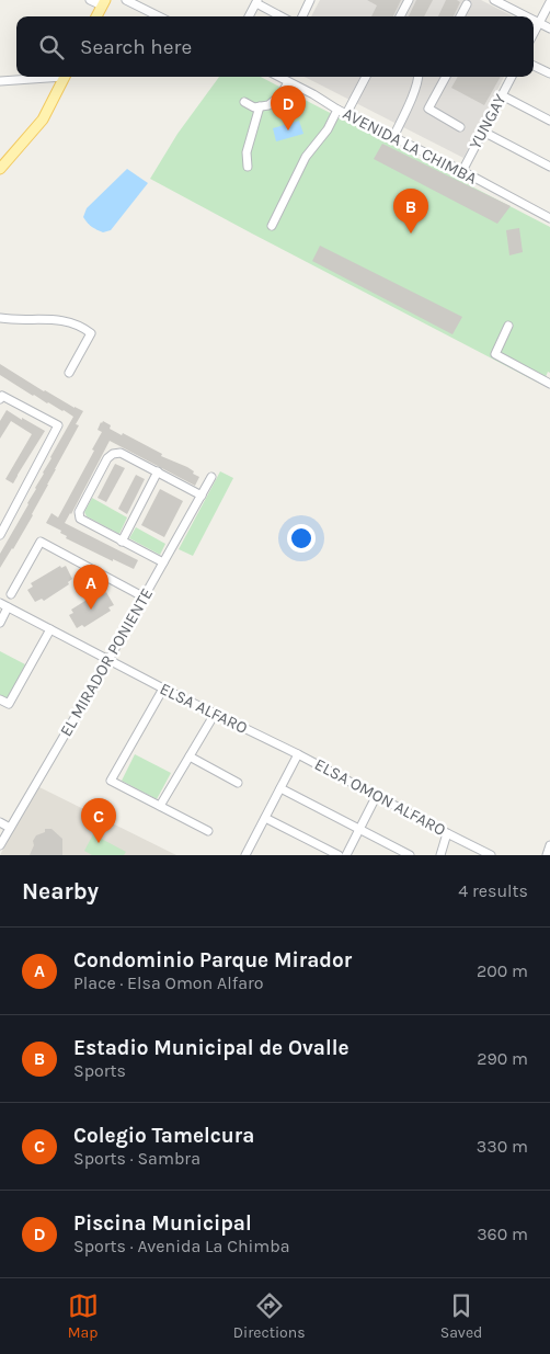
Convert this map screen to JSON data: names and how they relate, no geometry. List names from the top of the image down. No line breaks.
{"streets":{"street":["YUNGAY","AVENIDA LA CHIMBA","EL MIRADOR PONIENTE","ELSA ALFARO","ELSA OMON ALFARO"]},"crossings":[["YUNGAY","AVENIDA LA CHIMBA"],["EL MIRADOR PONIENTE","ELSA ALFARO"],["ELSA ALFARO","ELSA OMON ALFARO"]],"page":{"search":"Search here","pins":["D","B","A","C"],"heading":["Nearby","4 results"],"list":[{"mark":"A","name":"Condominio Parque Mirador","note":"Place · Elsa Omon Alfaro","value":"200 m"},{"mark":"B","name":"Estadio Municipal de Ovalle","note":"Sports","value":"290 m"},{"mark":"C","name":"Colegio Tamelcura","note":"Sports · Sambra","value":"330 m"},{"mark":"D","name":"Piscina Municipal","note":"Sports · Avenida La Chimba","value":"360 m"}],"nav":["Map","Directions","Saved"]}}
